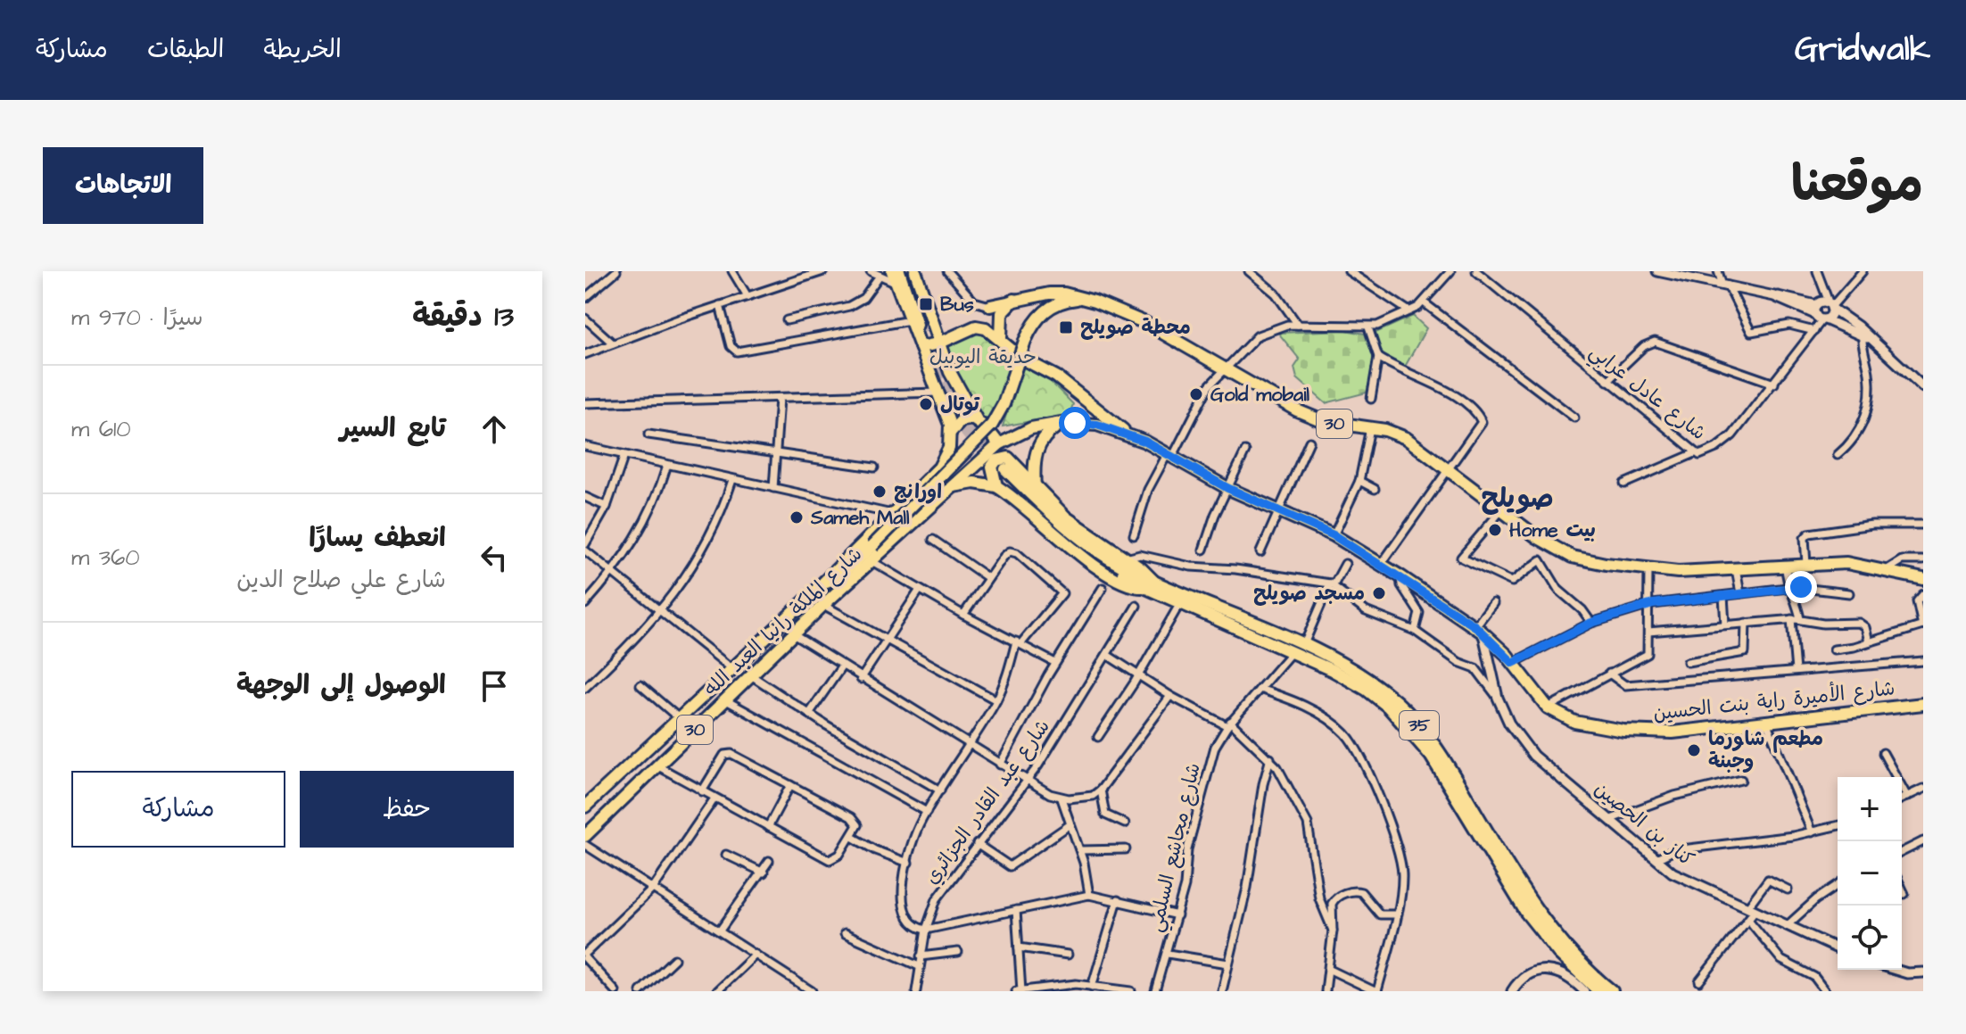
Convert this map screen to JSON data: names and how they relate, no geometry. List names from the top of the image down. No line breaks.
{"streets":{"main road":["30","شارع الملكة رانيا العبد الله","شارع الأميرة راية بنت الحسين","35"],"street":["شارع عادل عرابي","شارع عبد القادر الجزائري","كناز بن الحصين","شارع مجاشع السلمي"]},"crossings":[["30","شارع الملكة رانيا العبد الله"],["30","شارع الأميرة راية بنت الحسين"],["شارع الأميرة راية بنت الحسين","كناز بن الحصين"],["35","شارع مجاشع السلمي"]],"districts":["صويلح"],"parks":["حديقة اليوبيل"],"places":{"transit":["Bus","محطة صويلح"],"other":["Gold mobail","توتال","اورانج","Sameh Mall","Home بيت","مسجد صويلح","مطعم شاورما وجبنة"]},"page":{"header":"Gridwalk","nav":["الخريطة","الطبقات","مشاركة"],"title":"موقعنا","buttons":["الاتجاهات",["حفظ","مشاركة"]],"heading":["13 دقيقة","سيرًا · 970 m"],"list":[["تابع السير","610 m"],["انعطف يسارًا","شارع علي صلاح الدين","360 m"],"الوصول إلى الوجهة"],"map_buttons":["+","−"]}}
